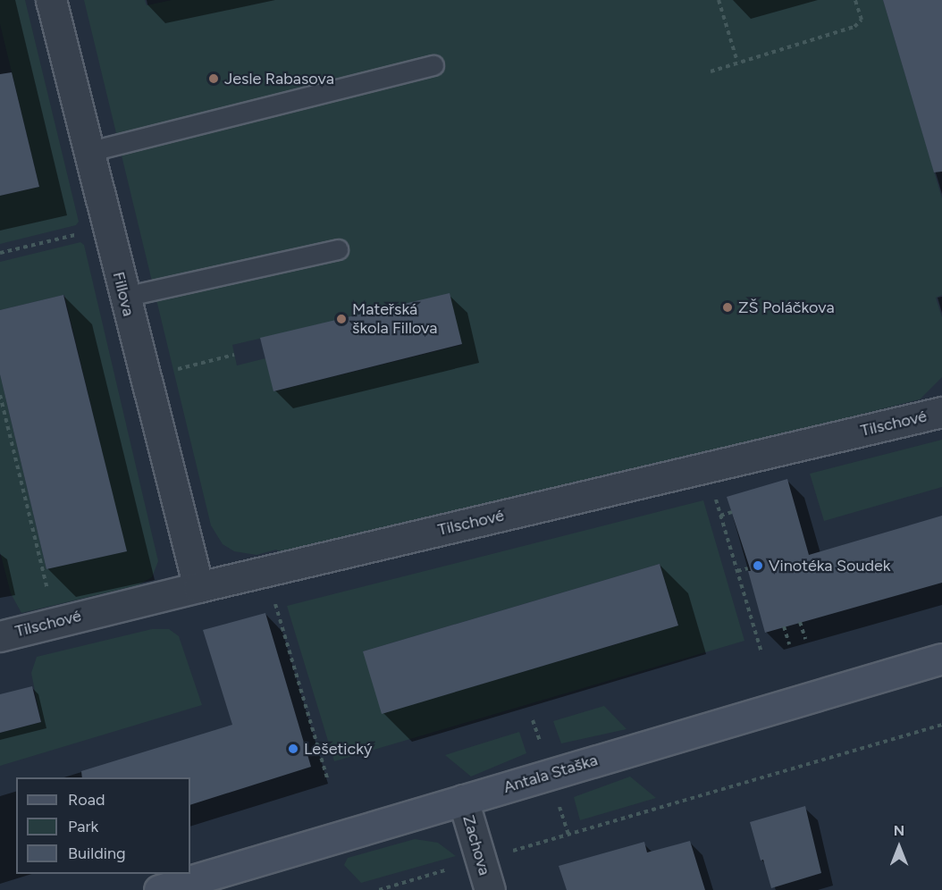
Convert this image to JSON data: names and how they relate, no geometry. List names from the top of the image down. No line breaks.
{"streets":{"street":["Fillova","Tilschové","Antala Staška","Zachova"]},"crossings":[["Fillova","Tilschové"],["Antala Staška","Zachova"]],"places":["Jesle Rabasova","ZŠ Poláčkova","Mateřská škola Fillova","Vinotéka Soudek","Lešetický"],"legend":["Road","Park","Building"],"north":"top"}
